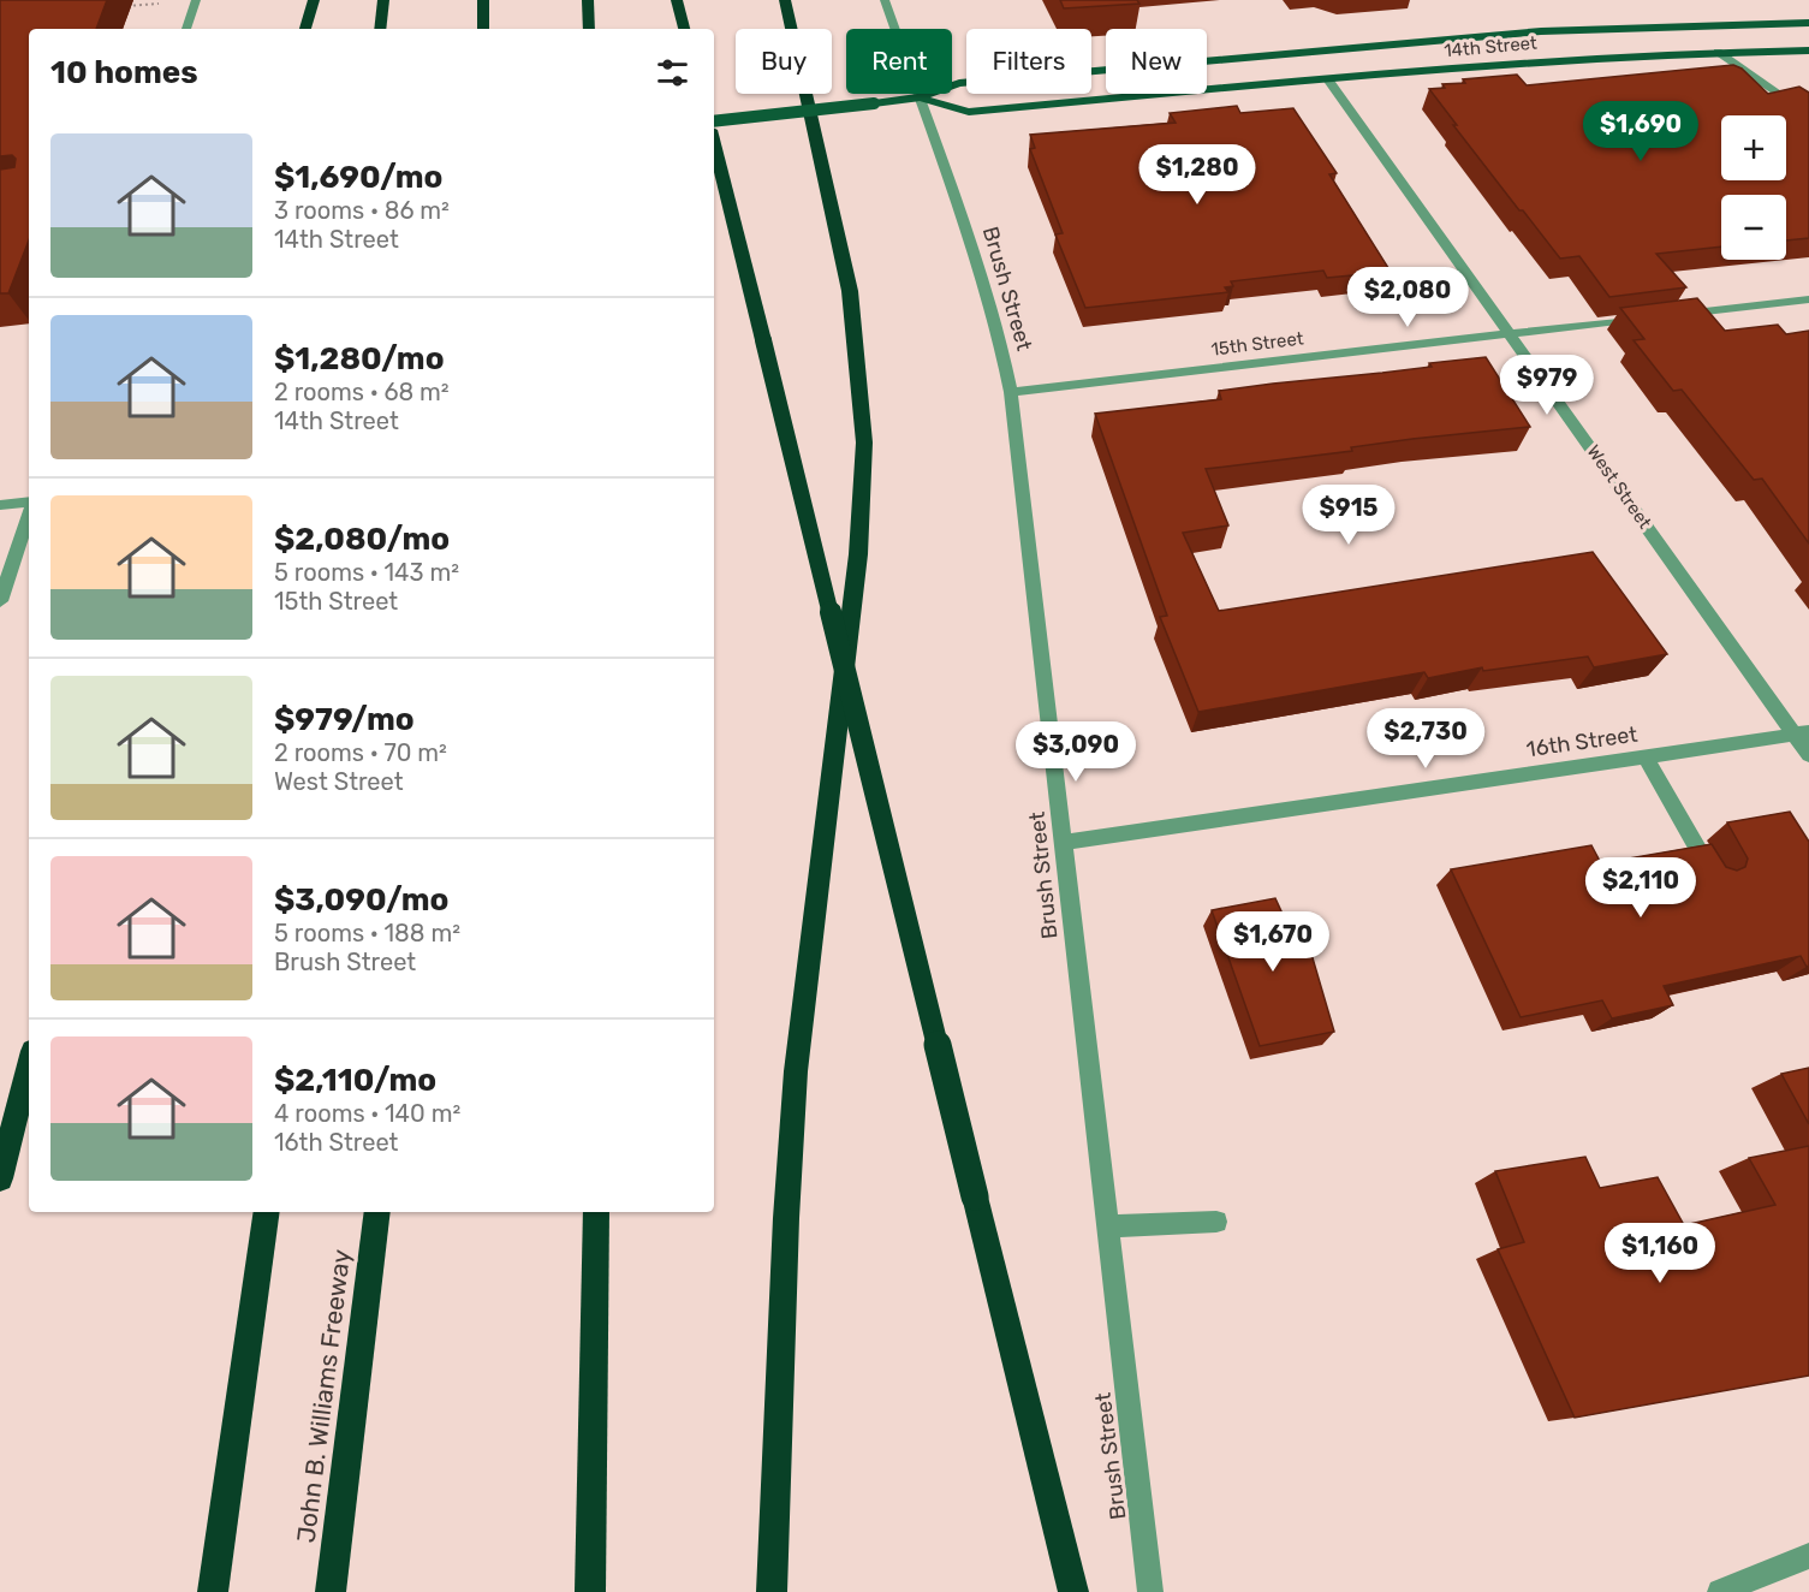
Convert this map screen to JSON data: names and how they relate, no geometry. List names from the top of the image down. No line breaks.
{"streets":{"highway":["John B. Williams Freeway"],"main road":["14th Street"],"street":["Brush Street","15th Street","West Street","16th Street"]},"crossings":[["14th Street","Brush Street"],["14th Street","West Street"],["Brush Street","15th Street"],["Brush Street","16th Street"],["15th Street","West Street"],["West Street","16th Street"]],"page":{"chip":["Buy","Rent","Filters","New"],"heading":"10 homes","price":["$1,690","$1,280","$2,080","$979","$915","$2,730","$3,090","$2,110","$1,670","$1,160"],"map_buttons":["+","−"],"list":[{"name":"$1,690/mo","note":"3 rooms · 86 m² · 14th Street"},{"name":"$1,280/mo","note":"2 rooms · 68 m² · 14th Street"},{"name":"$2,080/mo","note":"5 rooms · 143 m² · 15th Street"},{"name":"$979/mo","note":"2 rooms · 70 m² · West Street"},{"name":"$3,090/mo","note":"5 rooms · 188 m² · Brush Street"},{"name":"$2,110/mo","note":"4 rooms · 140 m² · 16th Street"}]}}
